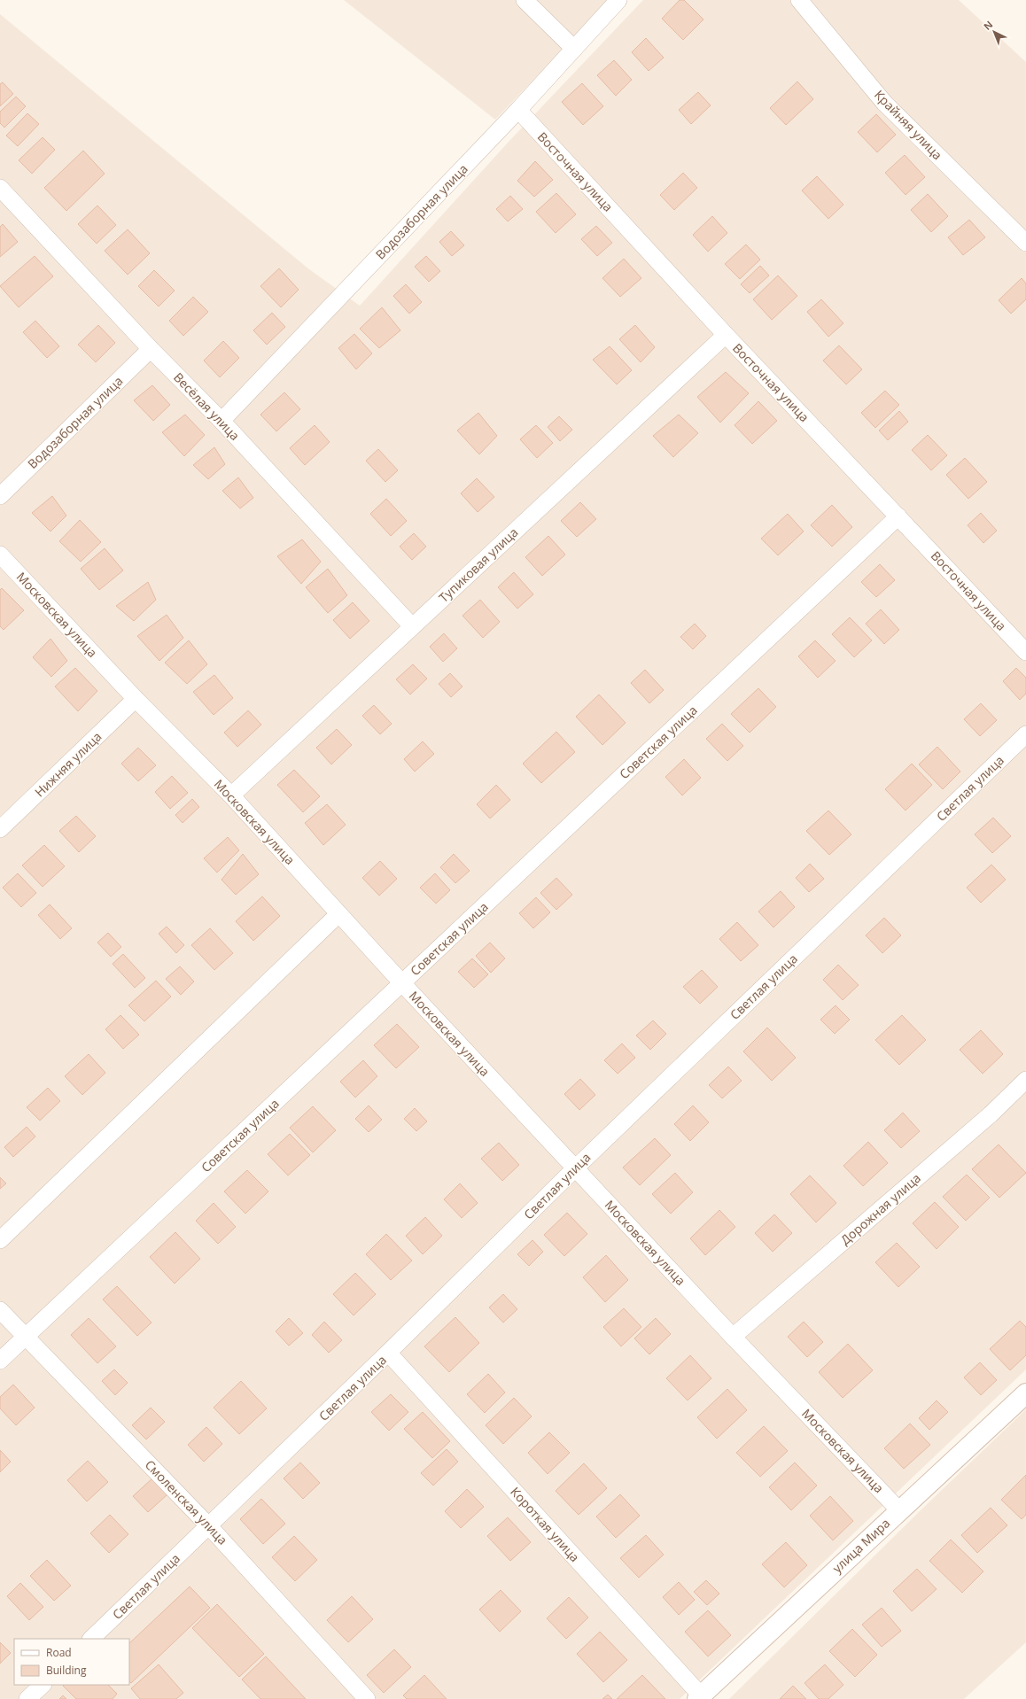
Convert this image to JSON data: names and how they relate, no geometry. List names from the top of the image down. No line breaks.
{"streets":{"street":["Крайняя улица","Восточная улица","Водозаборная улица","Весёлая улица","Тупиковая улица","Московская улица","Советская улица","Нижняя улица","Светлая улица","Дорожная улица","Смоленская улица","Короткая улица","улица Мира"]},"crossings":[["Восточная улица","Водозаборная улица"],["Восточная улица","Тупиковая улица"],["Восточная улица","Советская улица"],["Водозаборная улица","Весёлая улица"],["Весёлая улица","Тупиковая улица"],["Тупиковая улица","Московская улица"],["Московская улица","Советская улица"],["Московская улица","Нижняя улица"],["Московская улица","Светлая улица"],["Московская улица","Дорожная улица"],["Московская улица","улица Мира"],["Советская улица","Смоленская улица"],["Светлая улица","Смоленская улица"],["Светлая улица","Короткая улица"],["Короткая улица","улица Мира"]],"legend":["Road","Building"],"north":"top left"}
